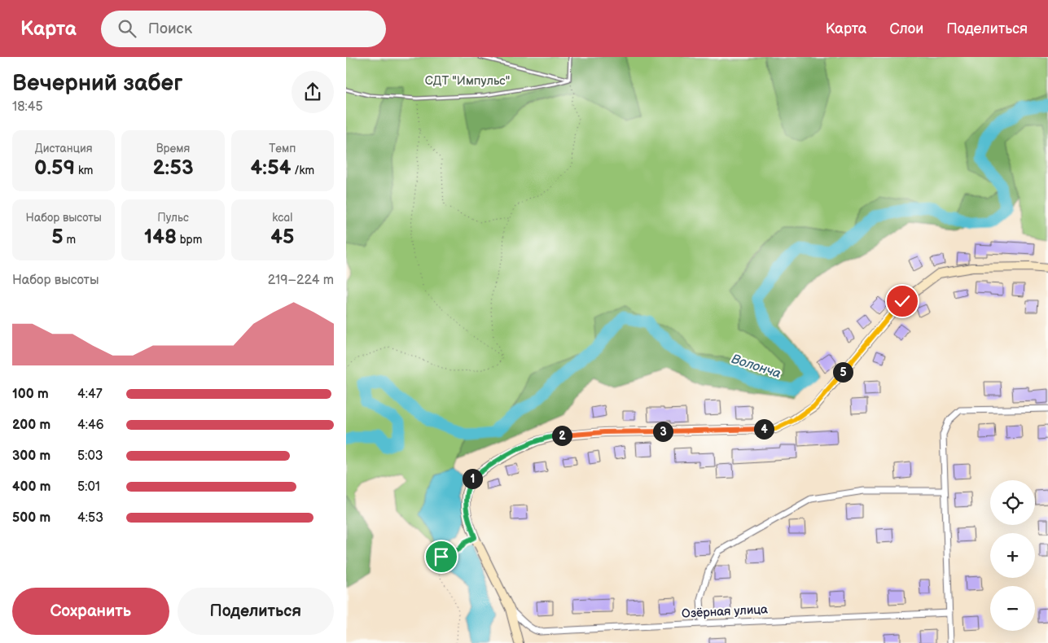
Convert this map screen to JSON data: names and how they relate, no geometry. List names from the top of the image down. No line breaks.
{"streets":{"street":["Озёрная улица"]},"water":["Волонча"],"parks":["СДТ \"Импульс\""],"page":{"header":"Карта","search":"Поиск","nav":["Карта","Слои","Поделиться"],"heading":["Вечерний забег","18:45"],"stats":[["Дистанция","0.59 km"],["Время","2:53"],["Темп","4:54 /km"],["Набор высоты","5 m"],["Пульс","148 bpm"],["kcal","45"]],"chart":["Набор высоты","219–224 m"],"pins":["5","4","3","2","1"],"list":[{"name":"100 m","note":"4:47"},{"name":"200 m","note":"4:46"},{"name":"300 m","note":"5:03"},{"name":"400 m","note":"5:01"},{"name":"500 m","note":"4:53"}],"map_buttons":["+","−"],"buttons":["Сохранить","Поделиться"]}}
